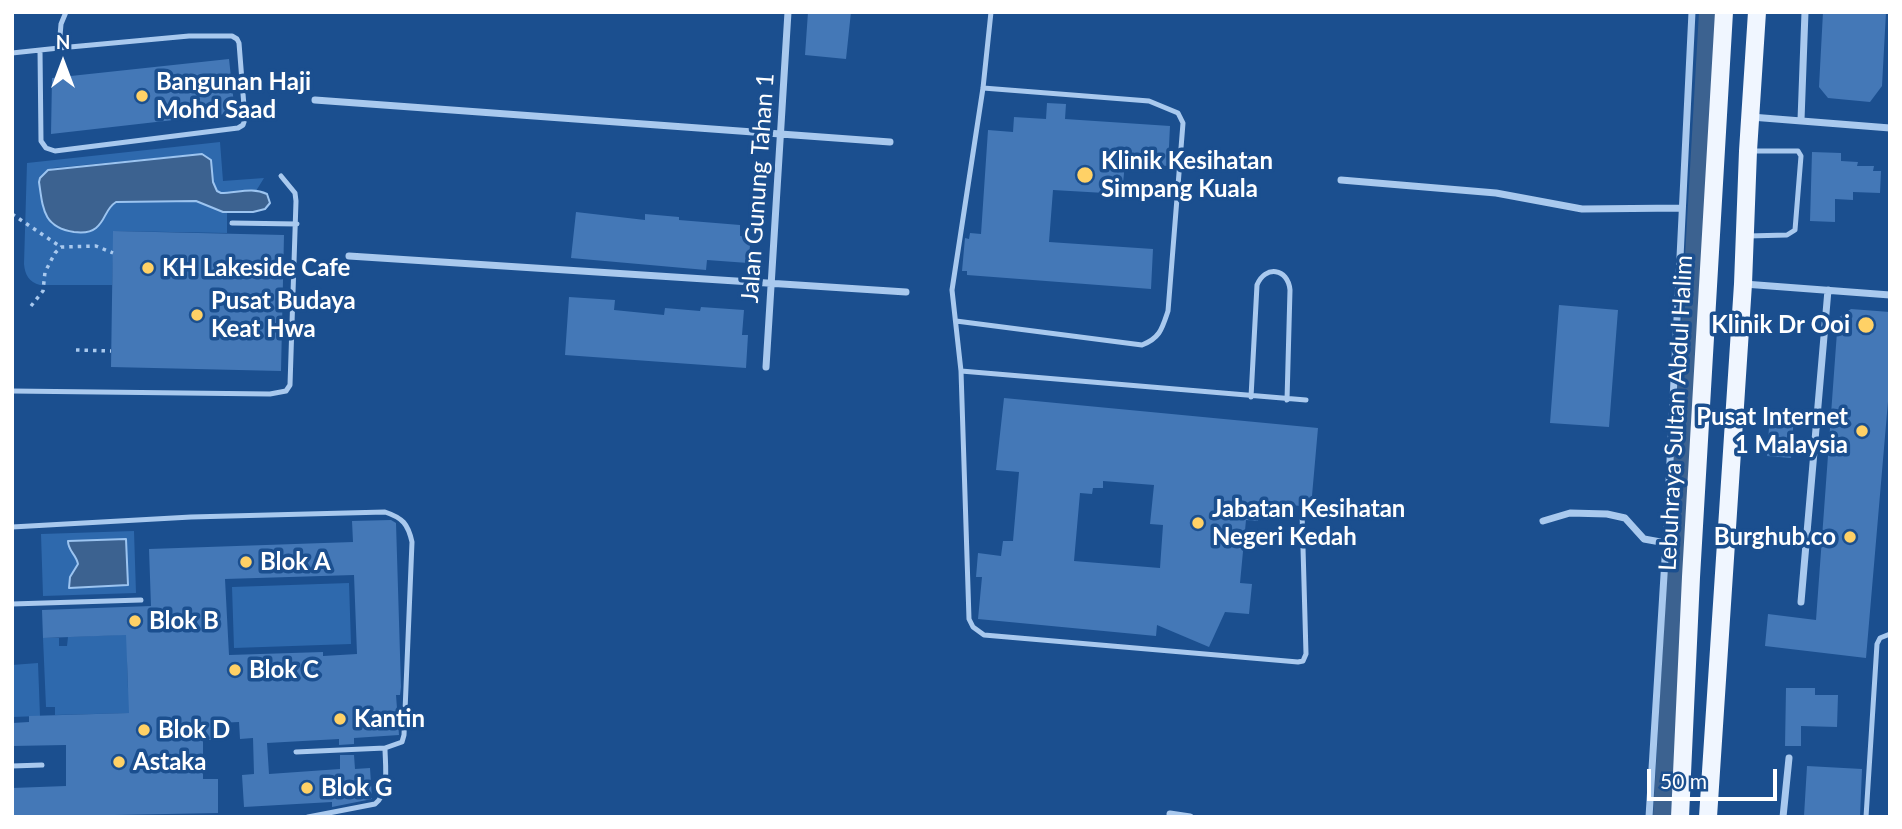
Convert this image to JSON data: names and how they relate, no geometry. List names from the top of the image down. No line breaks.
{"streets":{"main road":["Lebuhraya Sultan Abdul Halim"],"street":["Jalan Gunung Tahan 1"]},"places":["Bangunan Haji Mohd Saad","Klinik Kesihatan Simpang Kuala","KH Lakeside Cafe","Pusat Budaya Keat Hwa","Klinik Dr Ooi","Pusat Internet 1 Malaysia","Jabatan Kesihatan Negeri Kedah","Burghub.co","Blok A","Blok B","Blok C","Kantin","Blok D","Astaka","Blok G"],"scale_bar":"50 m","north":"top"}
